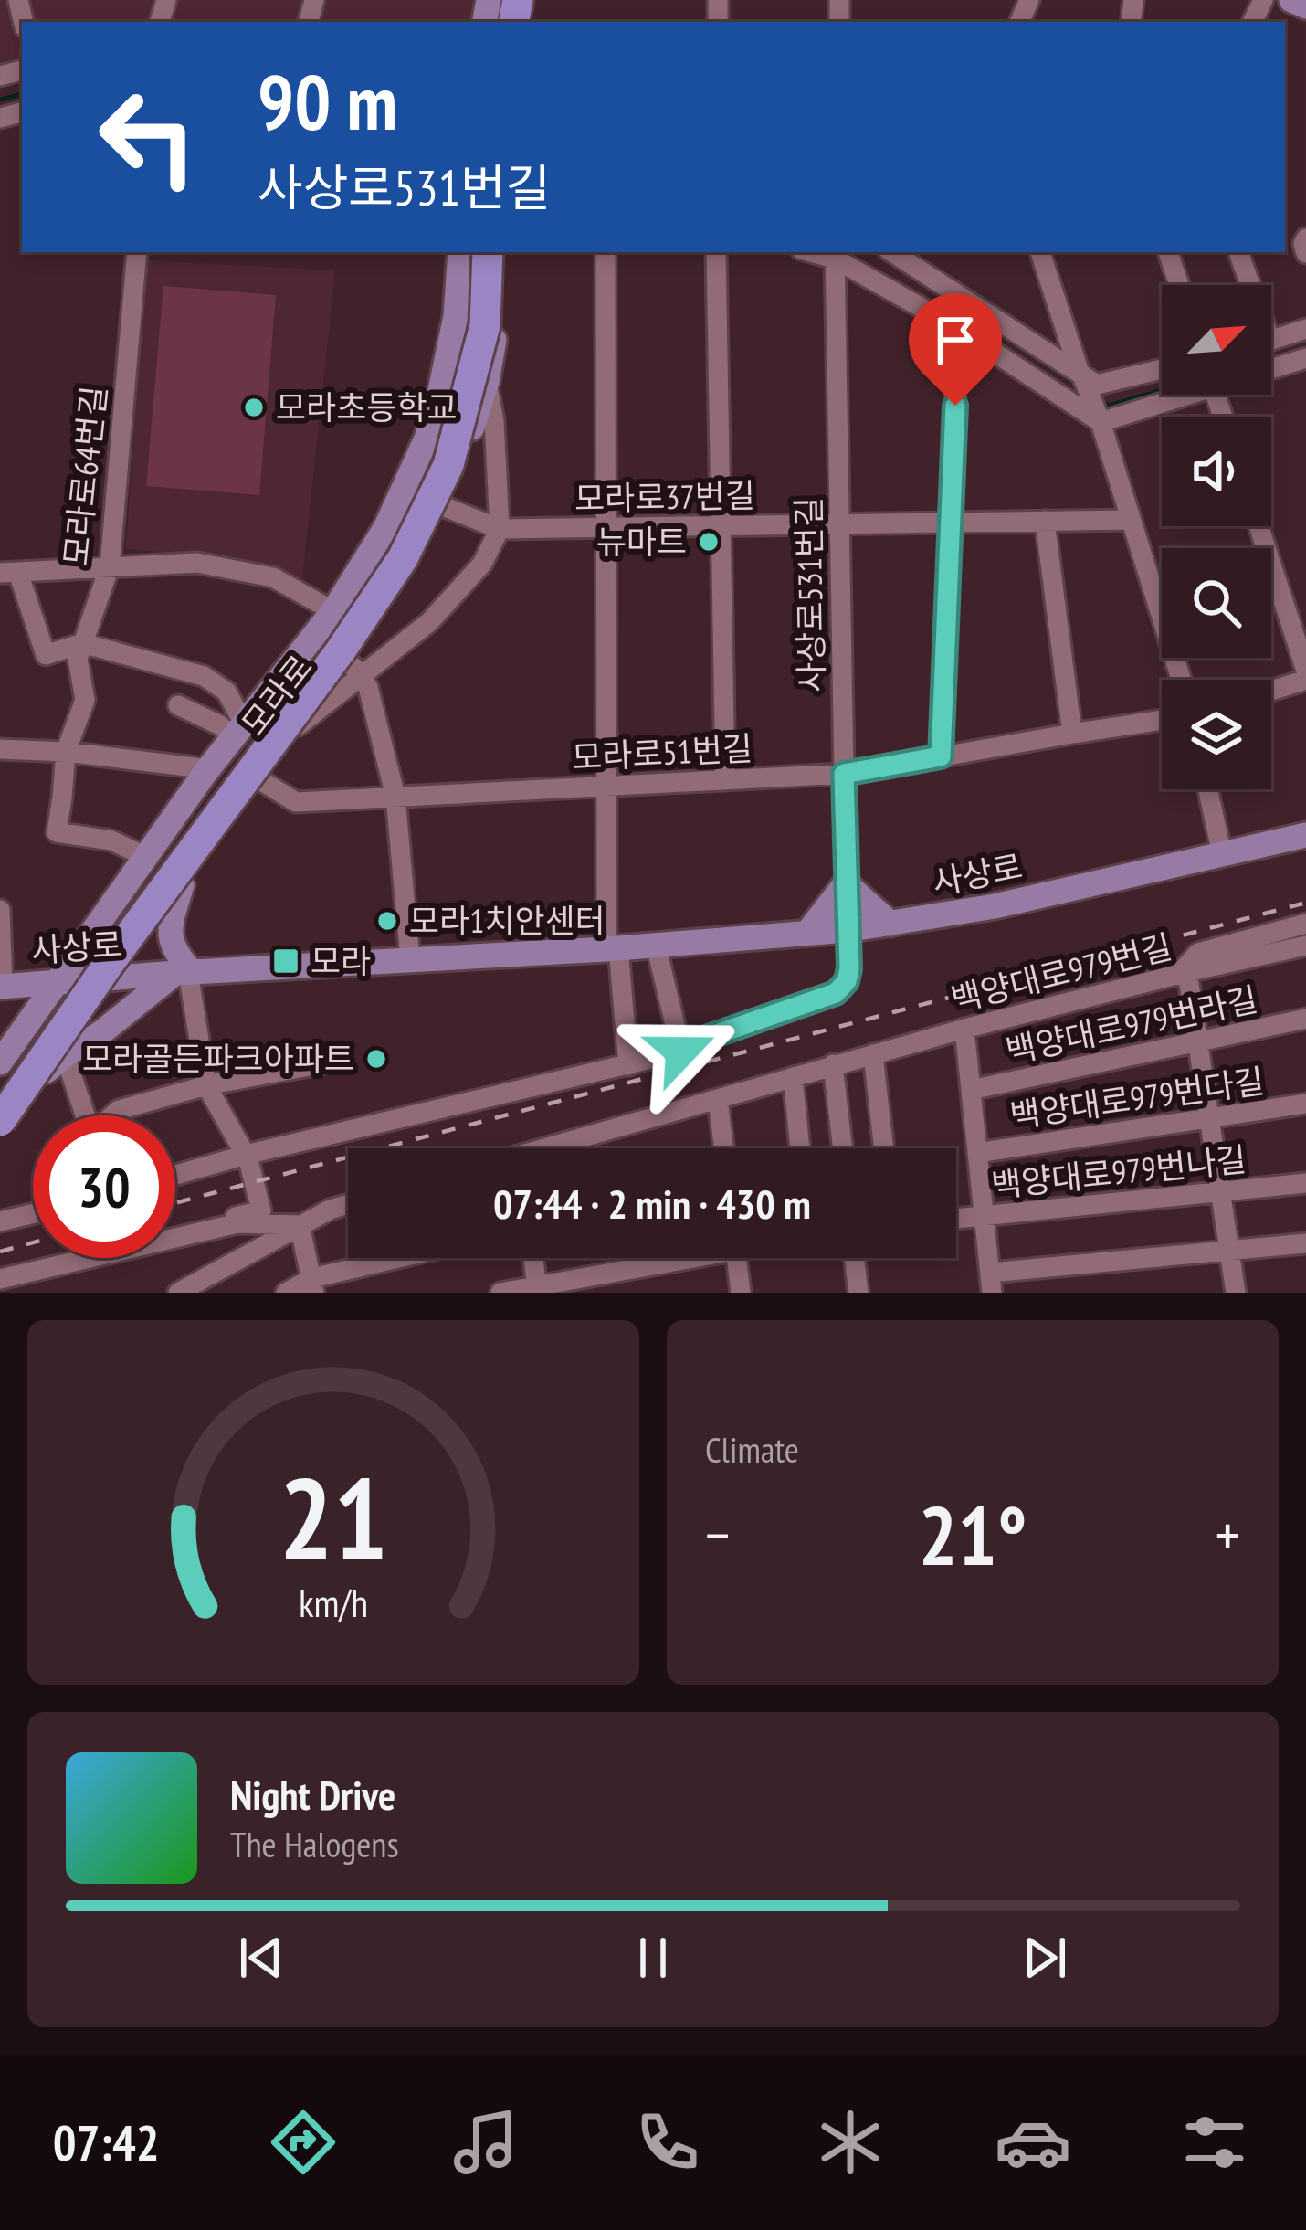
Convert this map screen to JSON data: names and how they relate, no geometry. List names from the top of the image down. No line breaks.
{"streets":{"highway":["모라로"],"main road":["사상로"],"street":["모라로64번길","모라로37번길","사상로531번길","모라로51번길","백양대로979번길","백양대로979번라길","백양대로979번다길","백양대로979번나길"]},"crossings":[["모라로64번길","모라로"],["모라로37번길","사상로531번길"],["모라로37번길","모라로"],["사상로531번길","모라로51번길"],["사상로531번길","사상로"],["모라로","모라로51번길"],["모라로","사상로"]],"places":{"other":["모라초등학교","뉴마트","모라1치안센터","모라골든파크아파트"],"transit":["모라"]},"north":"top right","page":{"turn":["90 m","사상로531번길"],"limit":"30","trip":"07:44 · 2 min · 430 m","tile":"Climate","heat":["−","21°","+"],"song":["Night Drive","The Halogens"],"tabs":"07:42","gauge":["21","km/h"]}}
